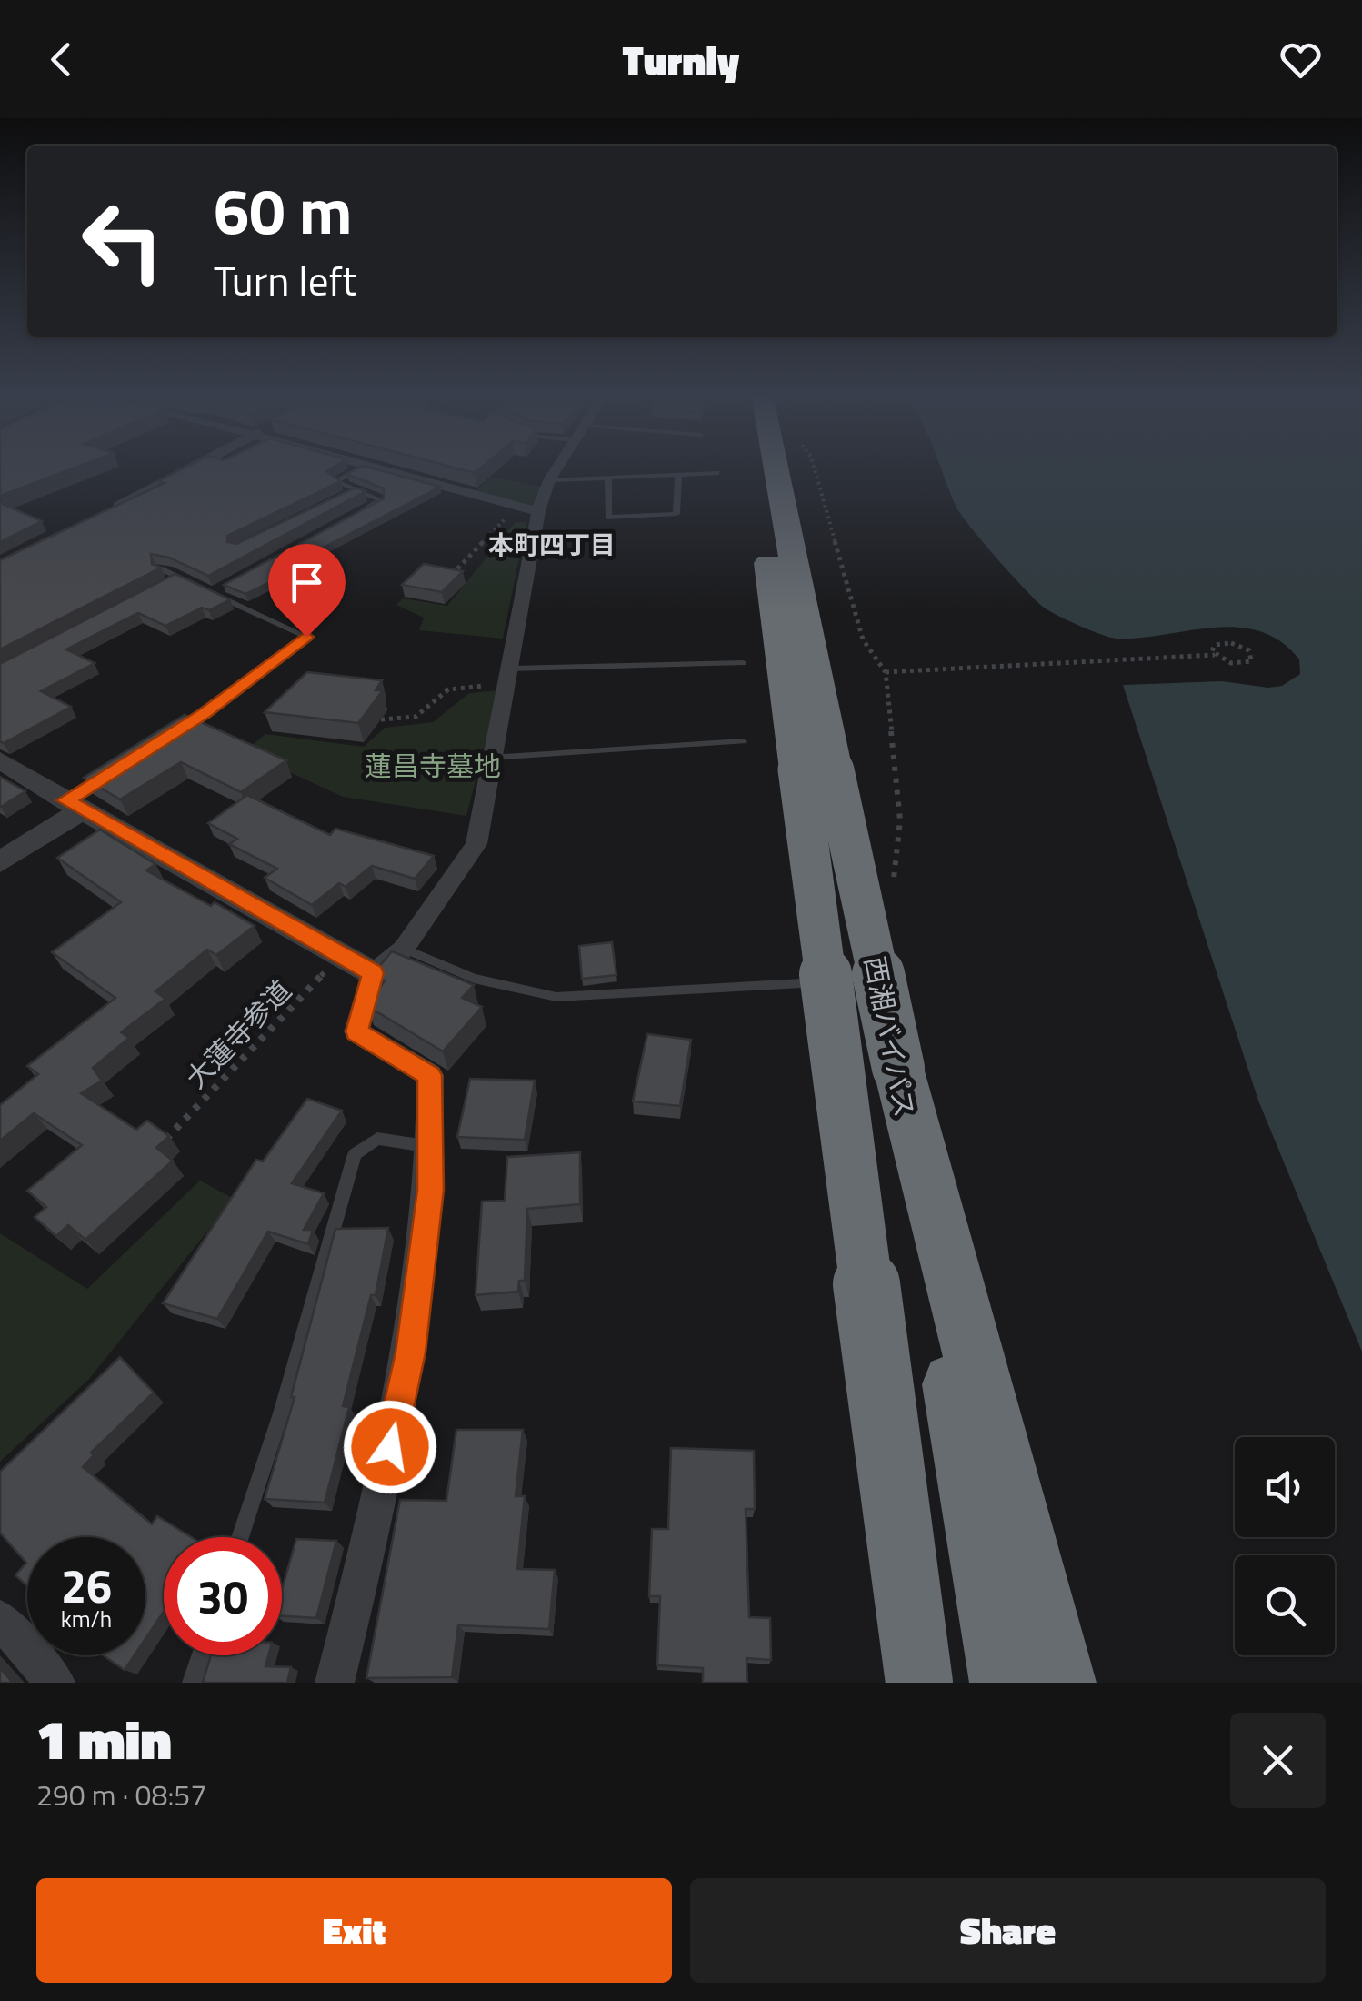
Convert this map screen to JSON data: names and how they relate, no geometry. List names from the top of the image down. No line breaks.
{"streets":{"highway":["西湘バイパス"],"path":["大蓮寺参道"]},"districts":["本町四丁目"],"parks":["蓮昌寺墓地"],"page":{"header":"Turnly","turn":["60 m","Turn left"],"speed":"26 km/h","limit":"30","heading":["1 min","290 m · 08:57"],"buttons":["Exit","Share"]}}
